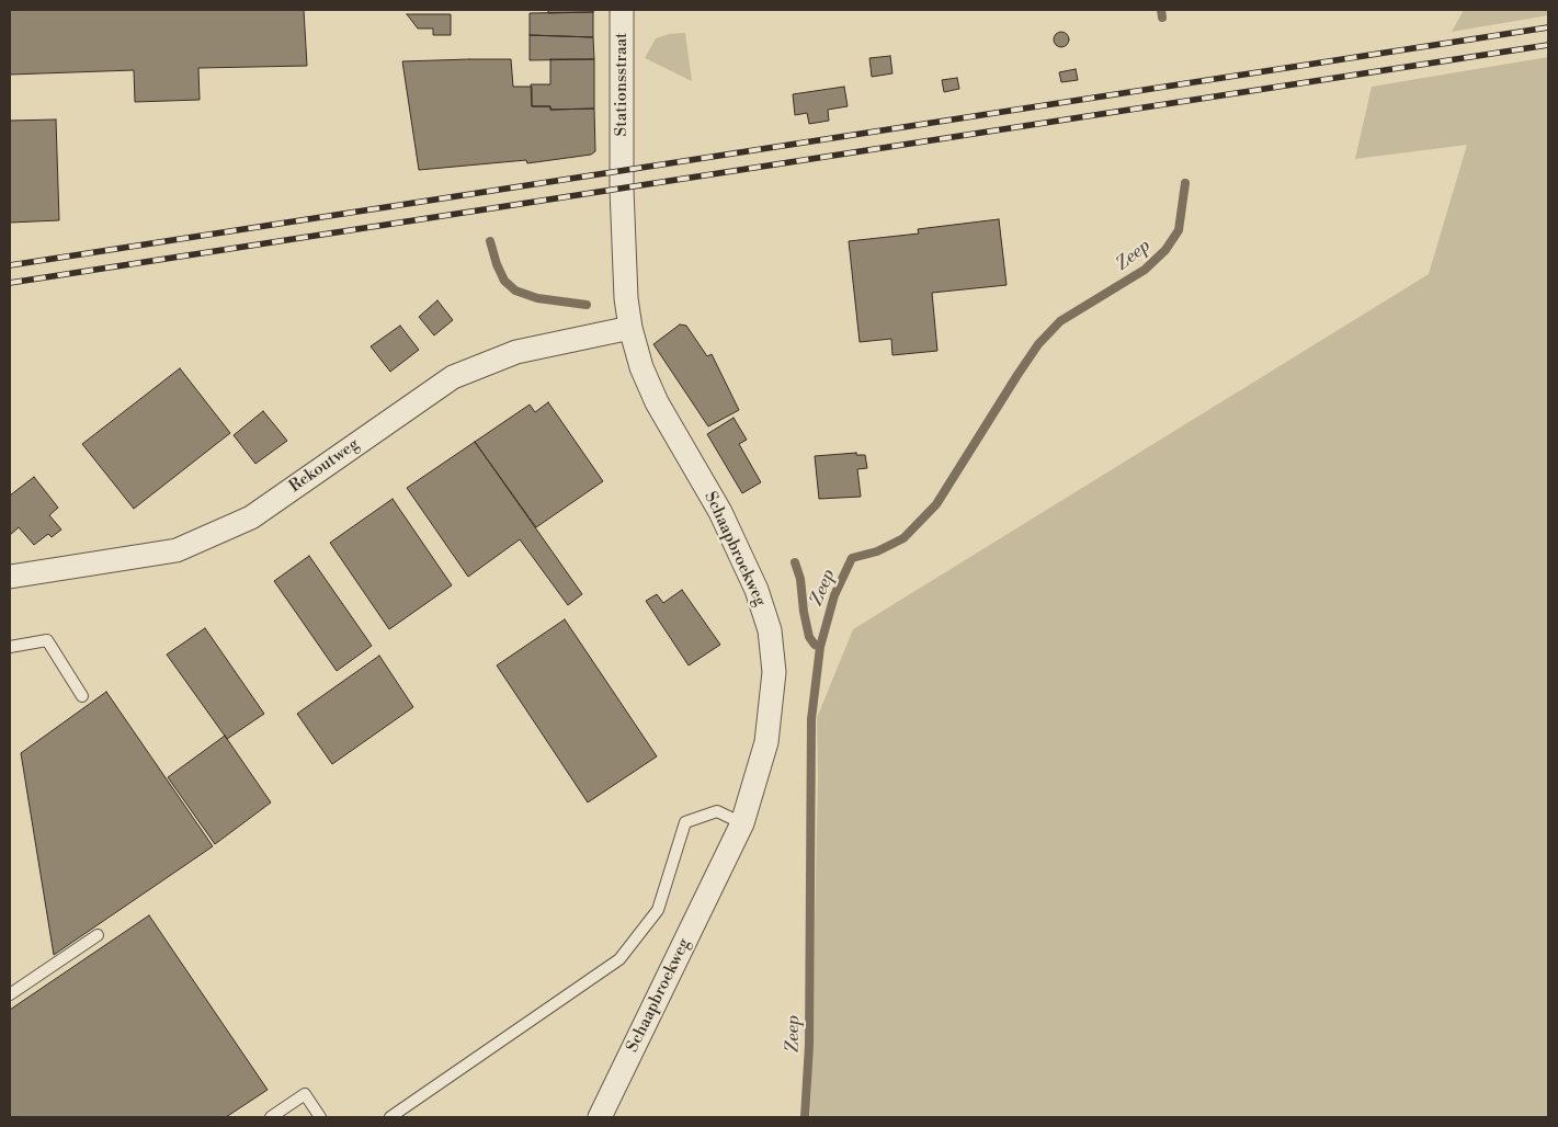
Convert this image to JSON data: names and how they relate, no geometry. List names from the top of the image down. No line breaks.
{"streets":{"street":["Stationsstraat","Rekoutweg","Schaapbroekweg"]},"crossings":[["Stationsstraat","Schaapbroekweg"],["Rekoutweg","Schaapbroekweg"]],"water":["Zeep"]}
